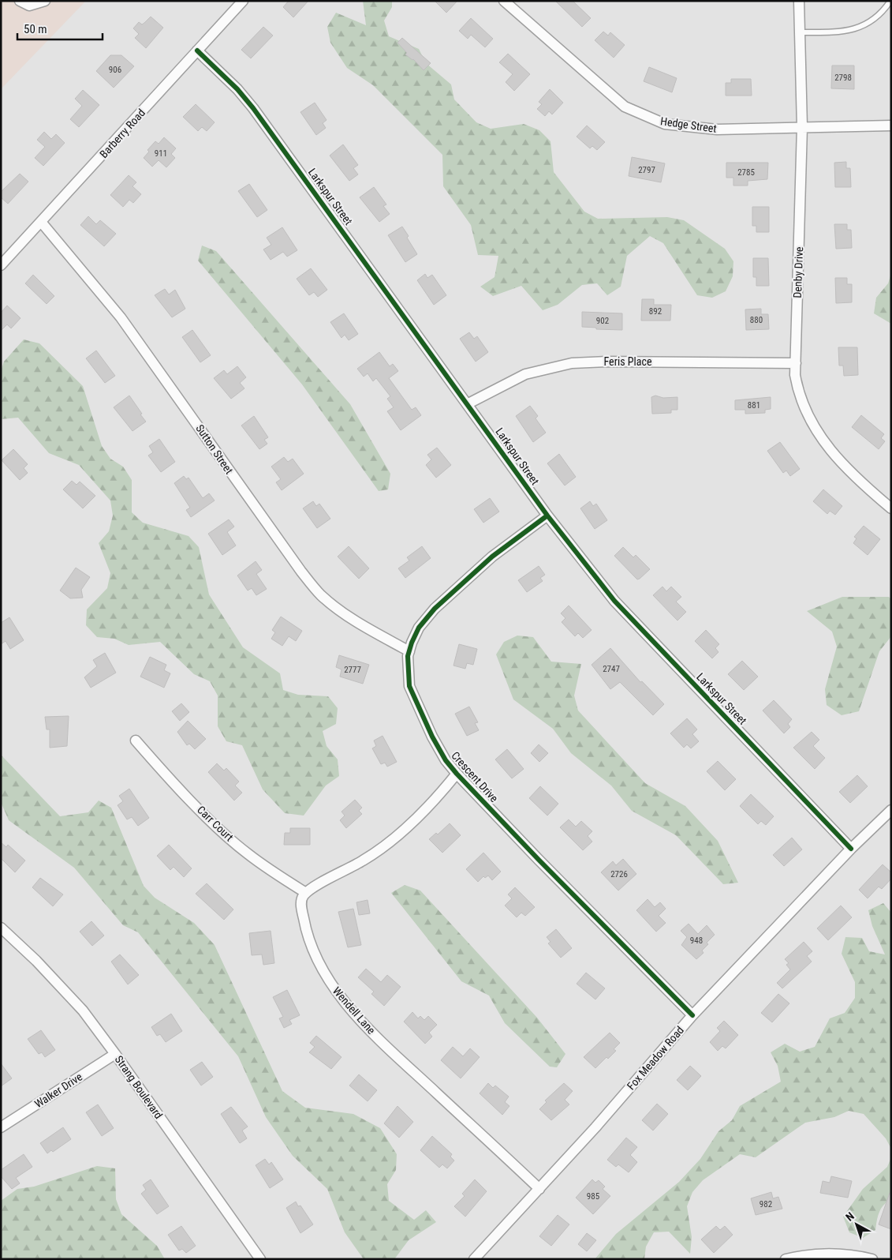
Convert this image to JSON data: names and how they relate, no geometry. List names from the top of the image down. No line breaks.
{"streets":{"street":["Hedge Street","Barberry Road","Larkspur Street","Denby Drive","Feris Place","Sutton Street","Crescent Drive","Carr Court","Wendell Lane","Fox Meadow Road","Strang Boulevard","Walker Drive"]},"crossings":[["Hedge Street","Denby Drive"],["Barberry Road","Larkspur Street"],["Barberry Road","Sutton Street"],["Larkspur Street","Feris Place"],["Larkspur Street","Crescent Drive"],["Larkspur Street","Fox Meadow Road"],["Denby Drive","Feris Place"],["Sutton Street","Crescent Drive"],["Crescent Drive","Fox Meadow Road"],["Carr Court","Wendell Lane"],["Wendell Lane","Fox Meadow Road"],["Strang Boulevard","Walker Drive"]],"house_numbers":["906","2798","911","2797","2785","892","880","902","881","2747","2777","2726","948","985","982"],"scale_bar":"50 m","north":"top left"}
